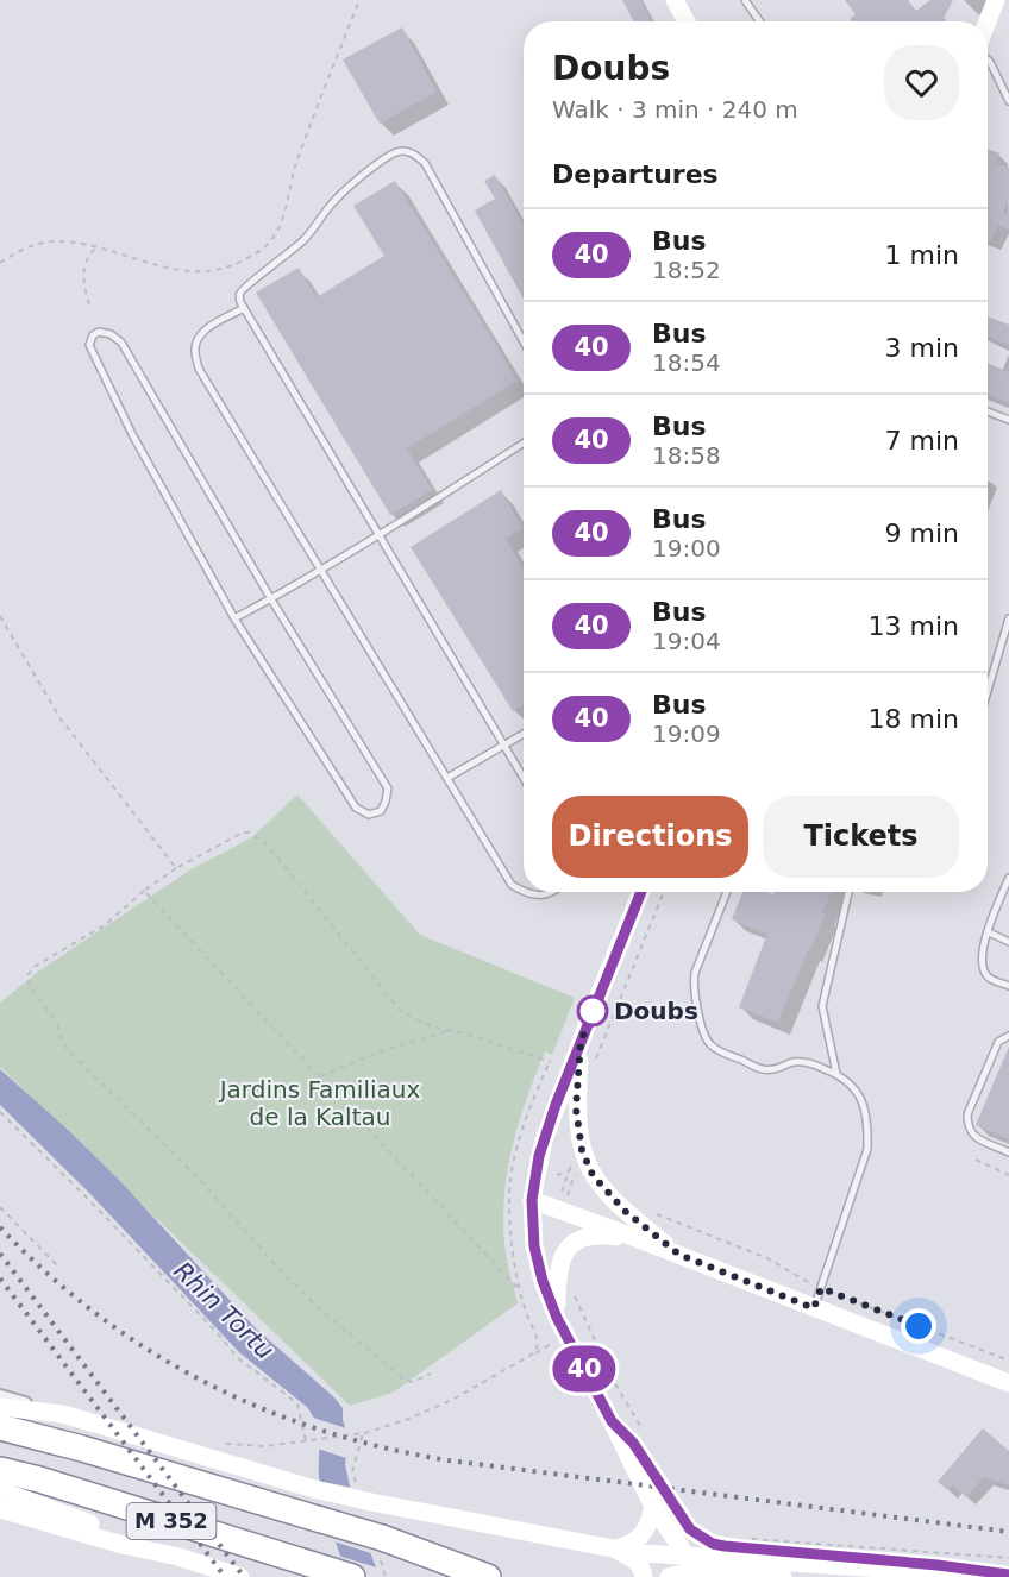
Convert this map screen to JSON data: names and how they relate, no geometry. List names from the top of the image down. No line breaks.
{"streets":{"highway":["M 352"]},"water":["Rhin Tortu"],"parks":["Jardins Familiaux de la Kaltau"],"places":["Doubs"],"lines":["bus line 40"],"page":{"on_map":"40","heading":[["Doubs","Walk · 3 min · 240 m"],"Departures"],"list":[{"mark":"40","name":"Bus","note":"18:52","value":"1 min"},{"mark":"40","name":"Bus","note":"18:54","value":"3 min"},{"mark":"40","name":"Bus","note":"18:58","value":"7 min"},{"mark":"40","name":"Bus","note":"19:00","value":"9 min"},{"mark":"40","name":"Bus","note":"19:04","value":"13 min"},{"mark":"40","name":"Bus","note":"19:09","value":"18 min"}],"buttons":["Directions","Tickets"]}}
